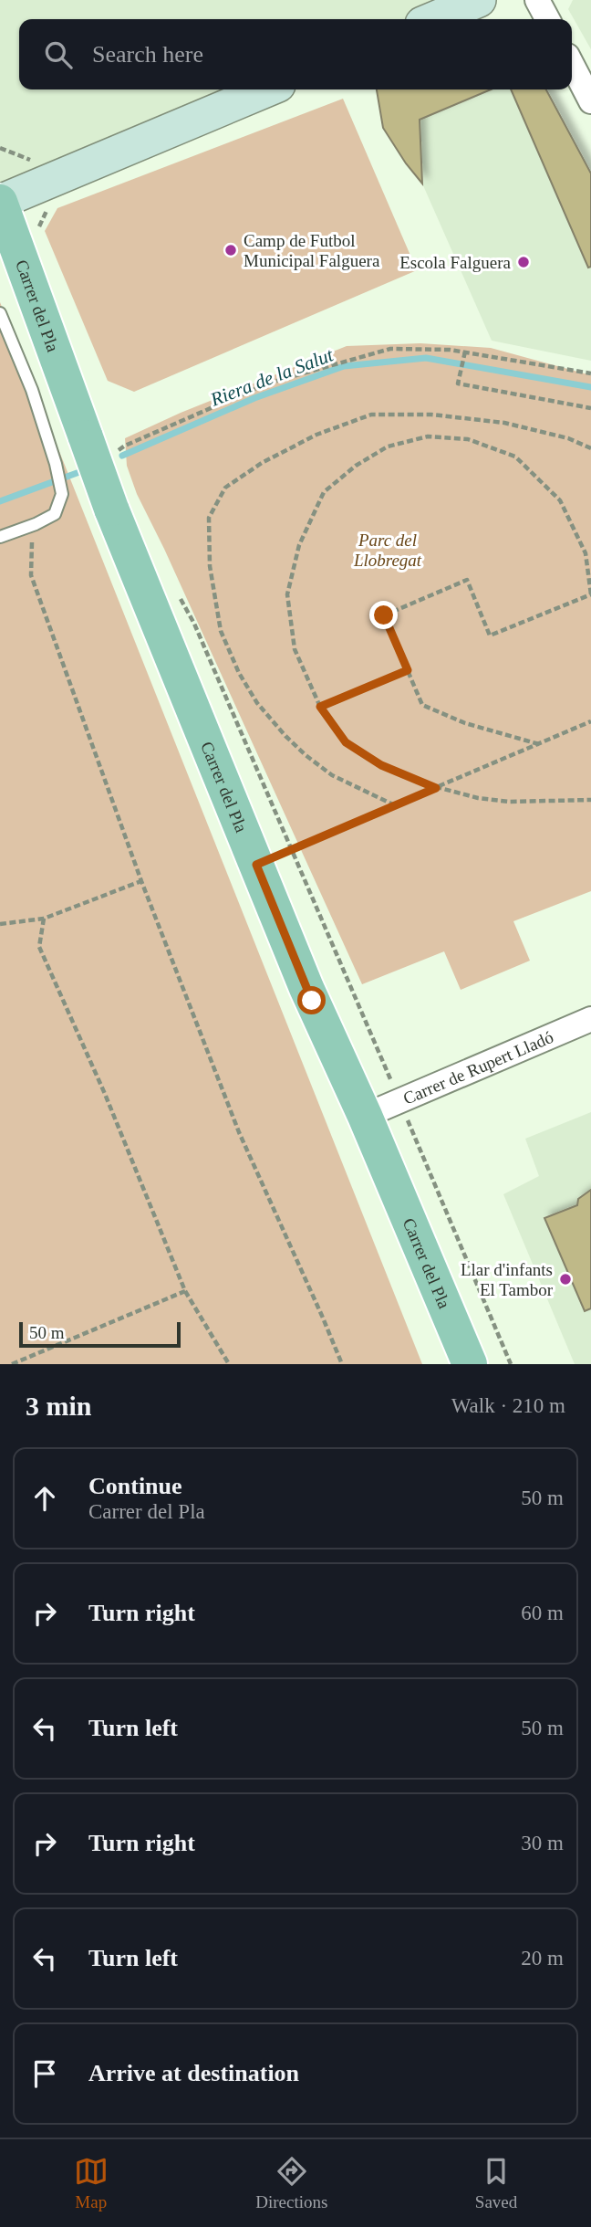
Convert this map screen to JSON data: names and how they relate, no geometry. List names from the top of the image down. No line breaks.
{"streets":{"main road":["Carrer del Pla"],"street":["Carrer de Rupert Lladó"]},"crossings":[["Carrer del Pla","Carrer de Rupert Lladó"]],"water":["Riera de la Salut"],"parks":["Parc del Llobregat"],"places":["Camp de Futbol Municipal Falguera","Escola Falguera","Llar d'infants El Tambor"],"scale_bar":"50 m","page":{"search":"Search here","scale":"50 m","heading":["3 min","Walk · 210 m"],"list":[["Continue","Carrer del Pla","50 m"],["Turn right","60 m"],["Turn left","50 m"],["Turn right","30 m"],["Turn left","20 m"],"Arrive at destination"],"nav":["Map","Directions","Saved"]}}
